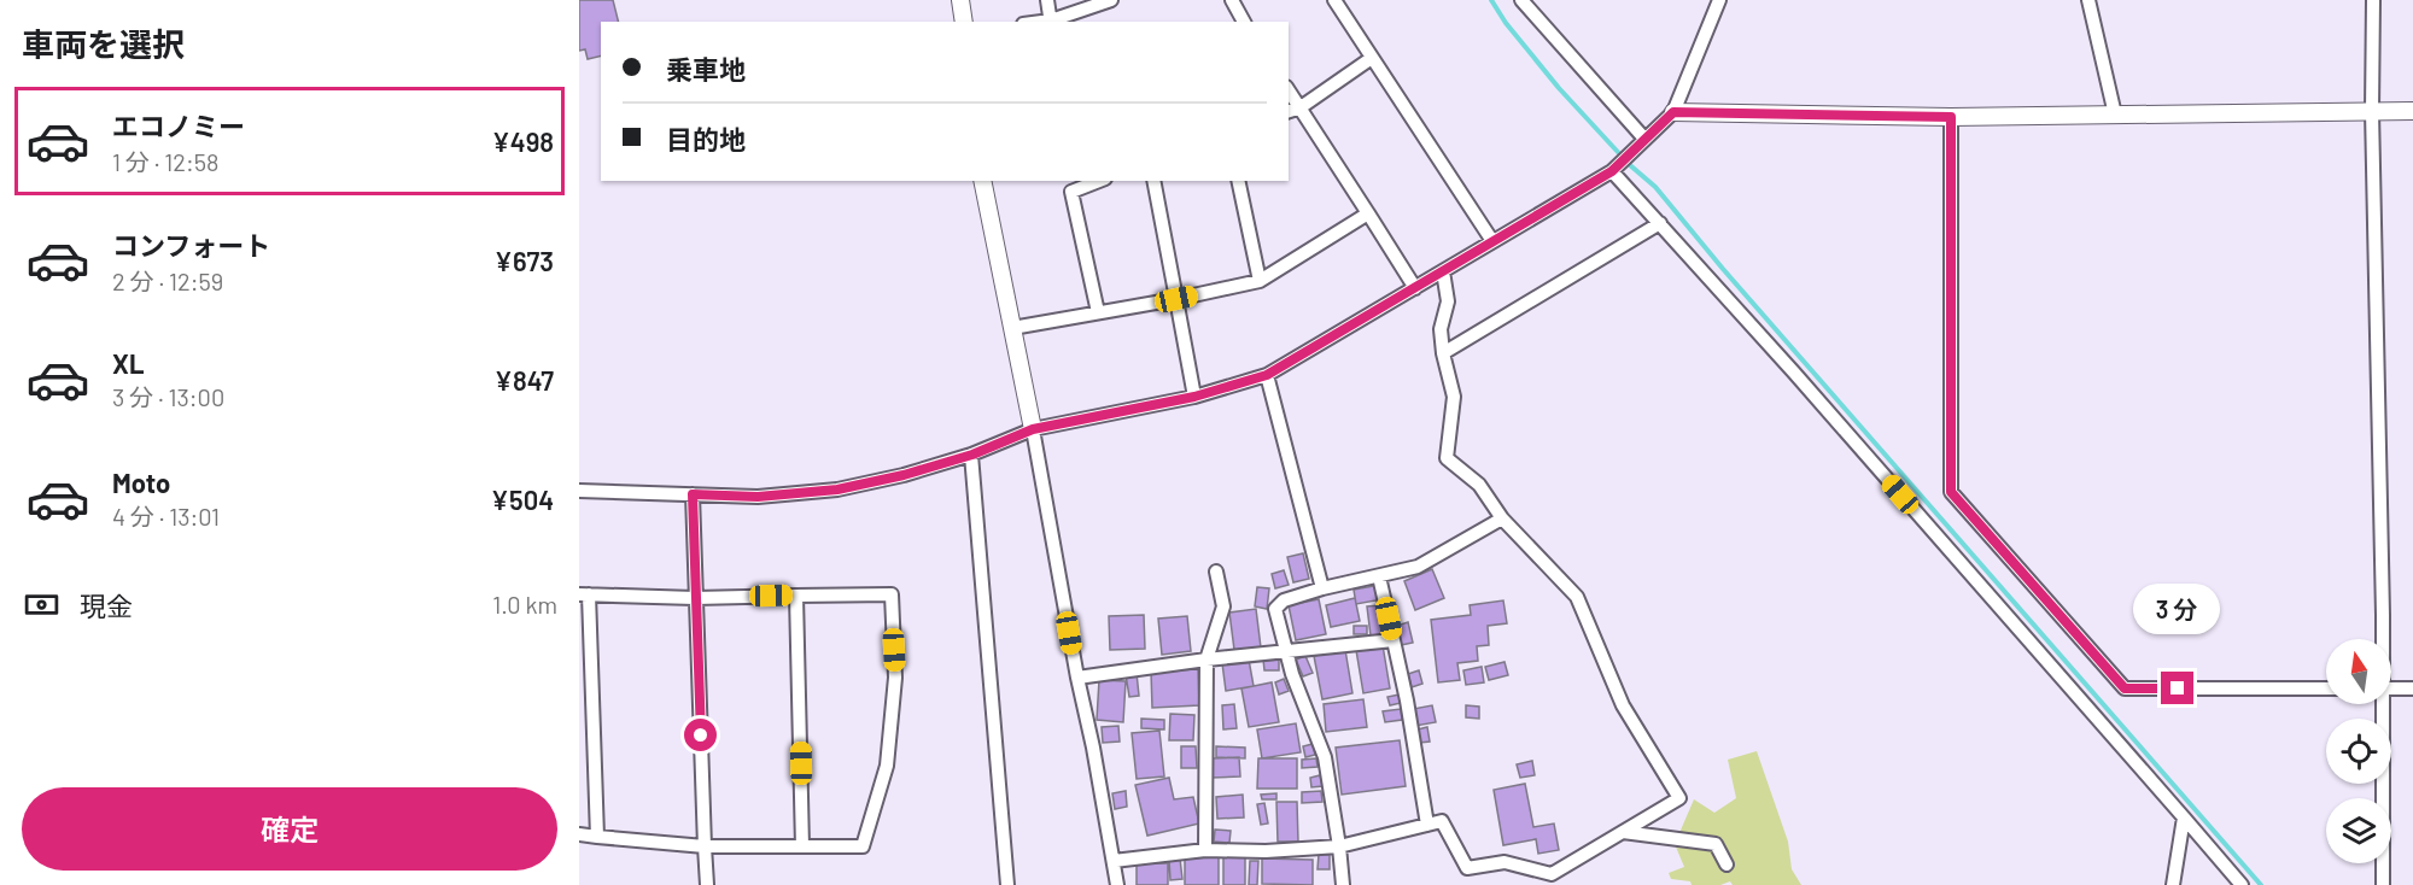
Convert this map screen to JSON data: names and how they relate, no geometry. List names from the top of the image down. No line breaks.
{"north":"top","page":{"heading":"車両を選択","banner":["乗車地","目的地"],"list":[{"name":"エコノミー","note":"1 分 · 12:58","value":"¥498"},{"name":"コンフォート","note":"2 分 · 12:59","value":"¥673"},{"name":"XL","note":"3 分 · 13:00","value":"¥847"},{"name":"Moto","note":"4 分 · 13:01","value":"¥504"}],"pay":["現金","1.0 km"],"bubble":"3 分","buttons":"確定"}}
